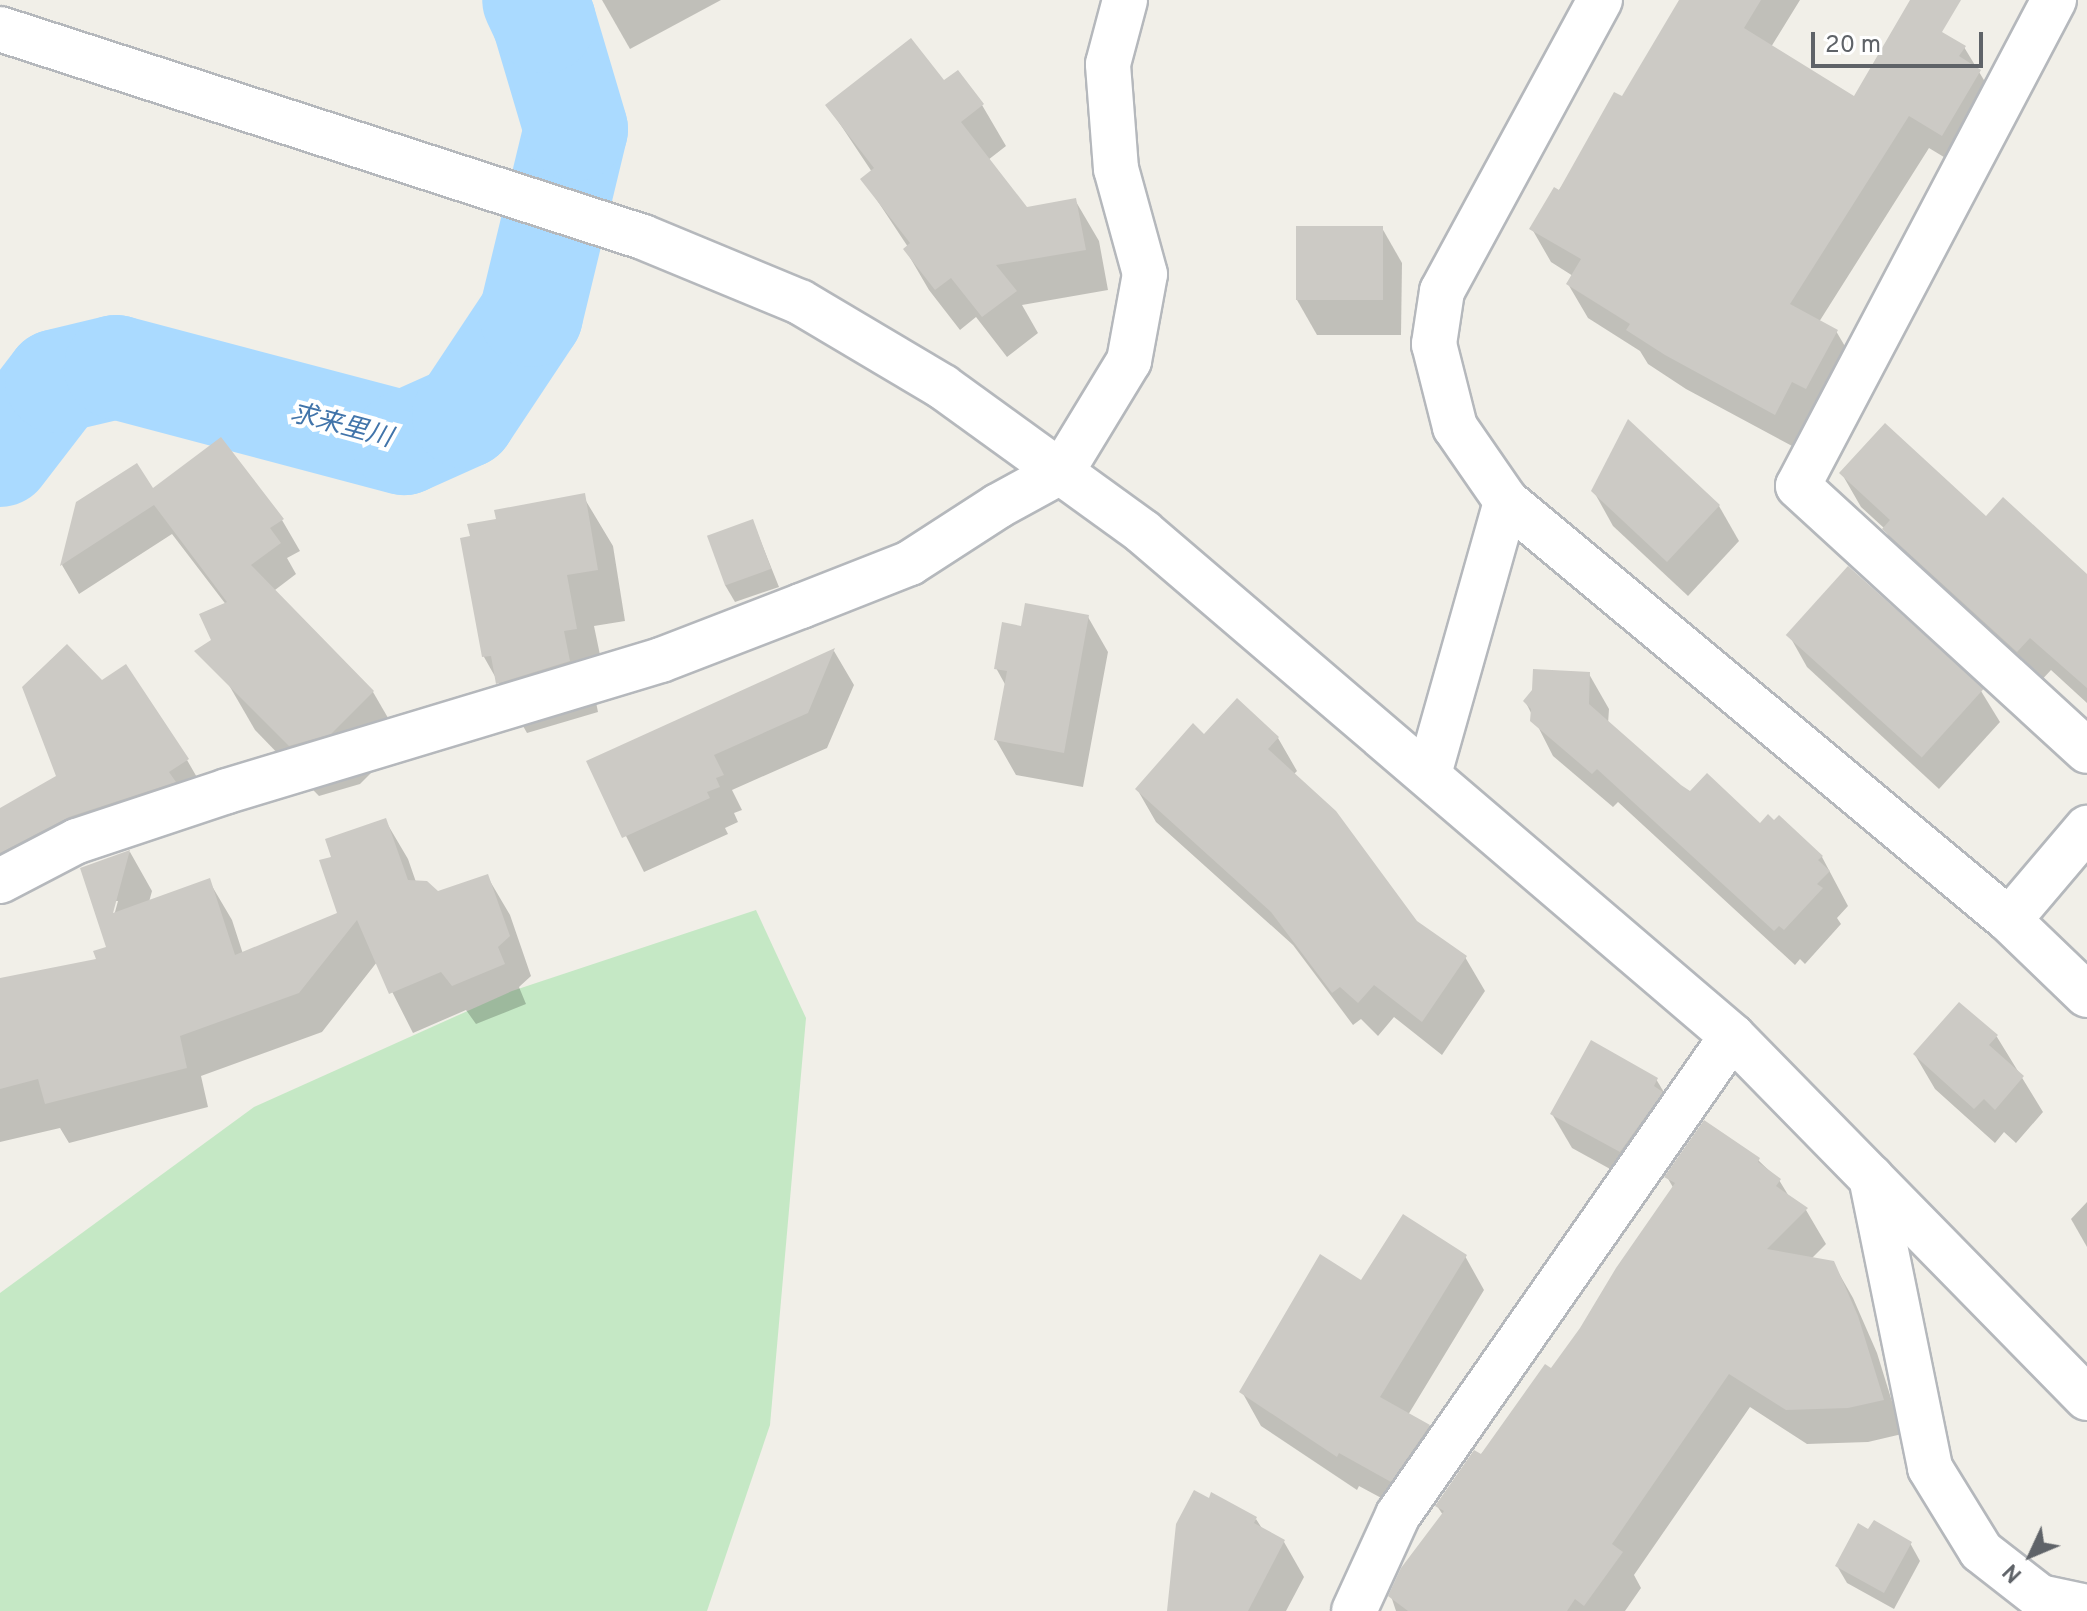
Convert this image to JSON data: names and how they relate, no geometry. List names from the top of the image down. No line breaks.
{"water":["求来里川"],"scale_bar":"20 m","north":"bottom left"}
